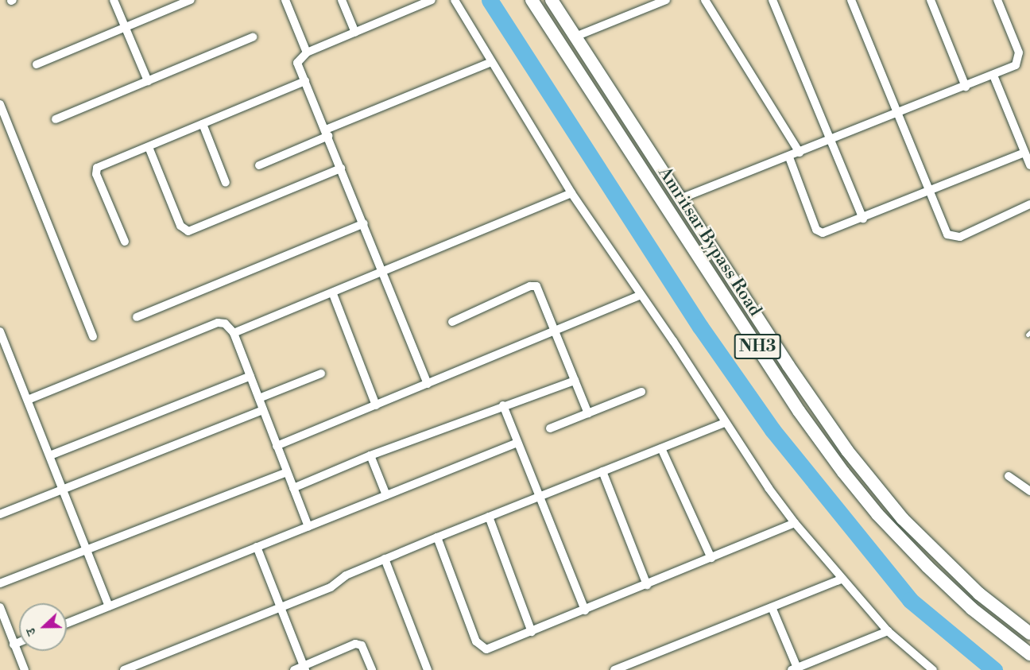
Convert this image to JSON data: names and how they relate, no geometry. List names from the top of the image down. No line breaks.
{"streets":{"highway":["Amritsar Bypass Road","NH3"]},"north":"left"}
